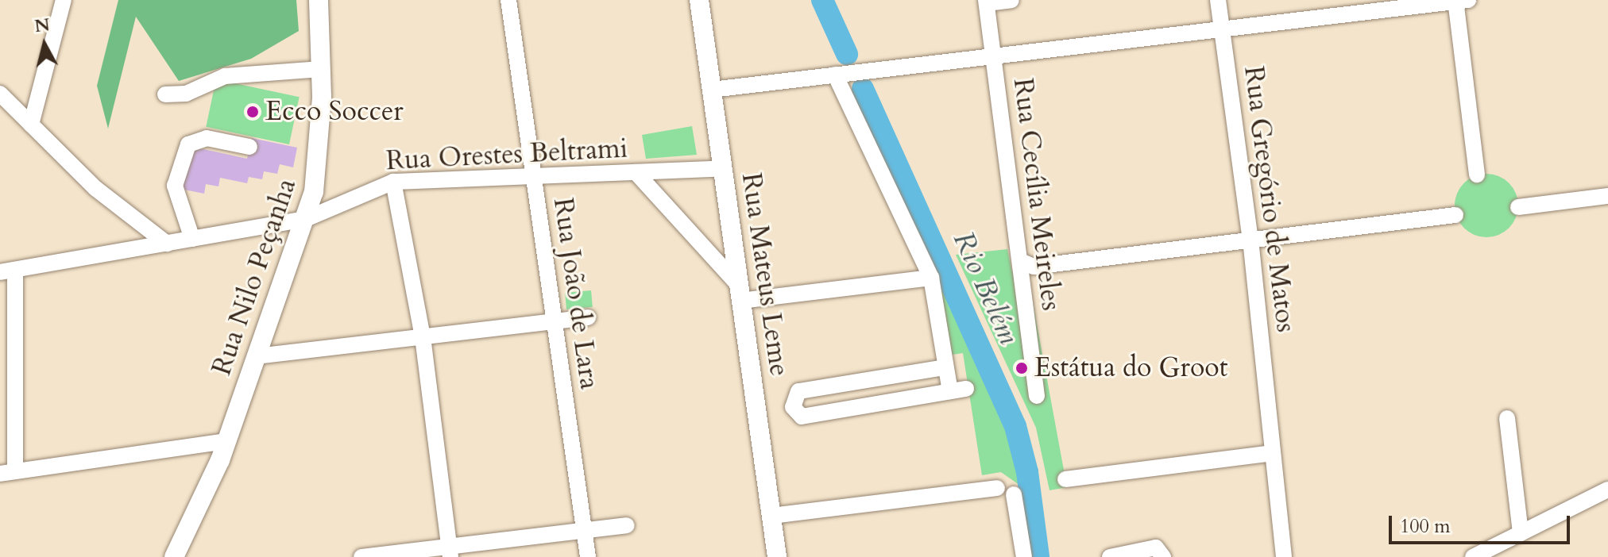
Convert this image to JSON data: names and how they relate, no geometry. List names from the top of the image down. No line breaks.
{"streets":{"main road":["Rua Mateus Leme","Rua Nilo Peçanha"],"street":["Rua Orestes Beltrami","Rua Cecília Meireles","Rua Gregório de Matos","Rua João de Lara"]},"crossings":[["Rua Orestes Beltrami","Rua Mateus Leme"],["Rua Orestes Beltrami","Rua Nilo Peçanha"],["Rua Orestes Beltrami","Rua João de Lara"]],"water":["Rio Belém"],"places":["Ecco Soccer","Estátua do Groot"],"scale_bar":"100 m","north":"top"}
